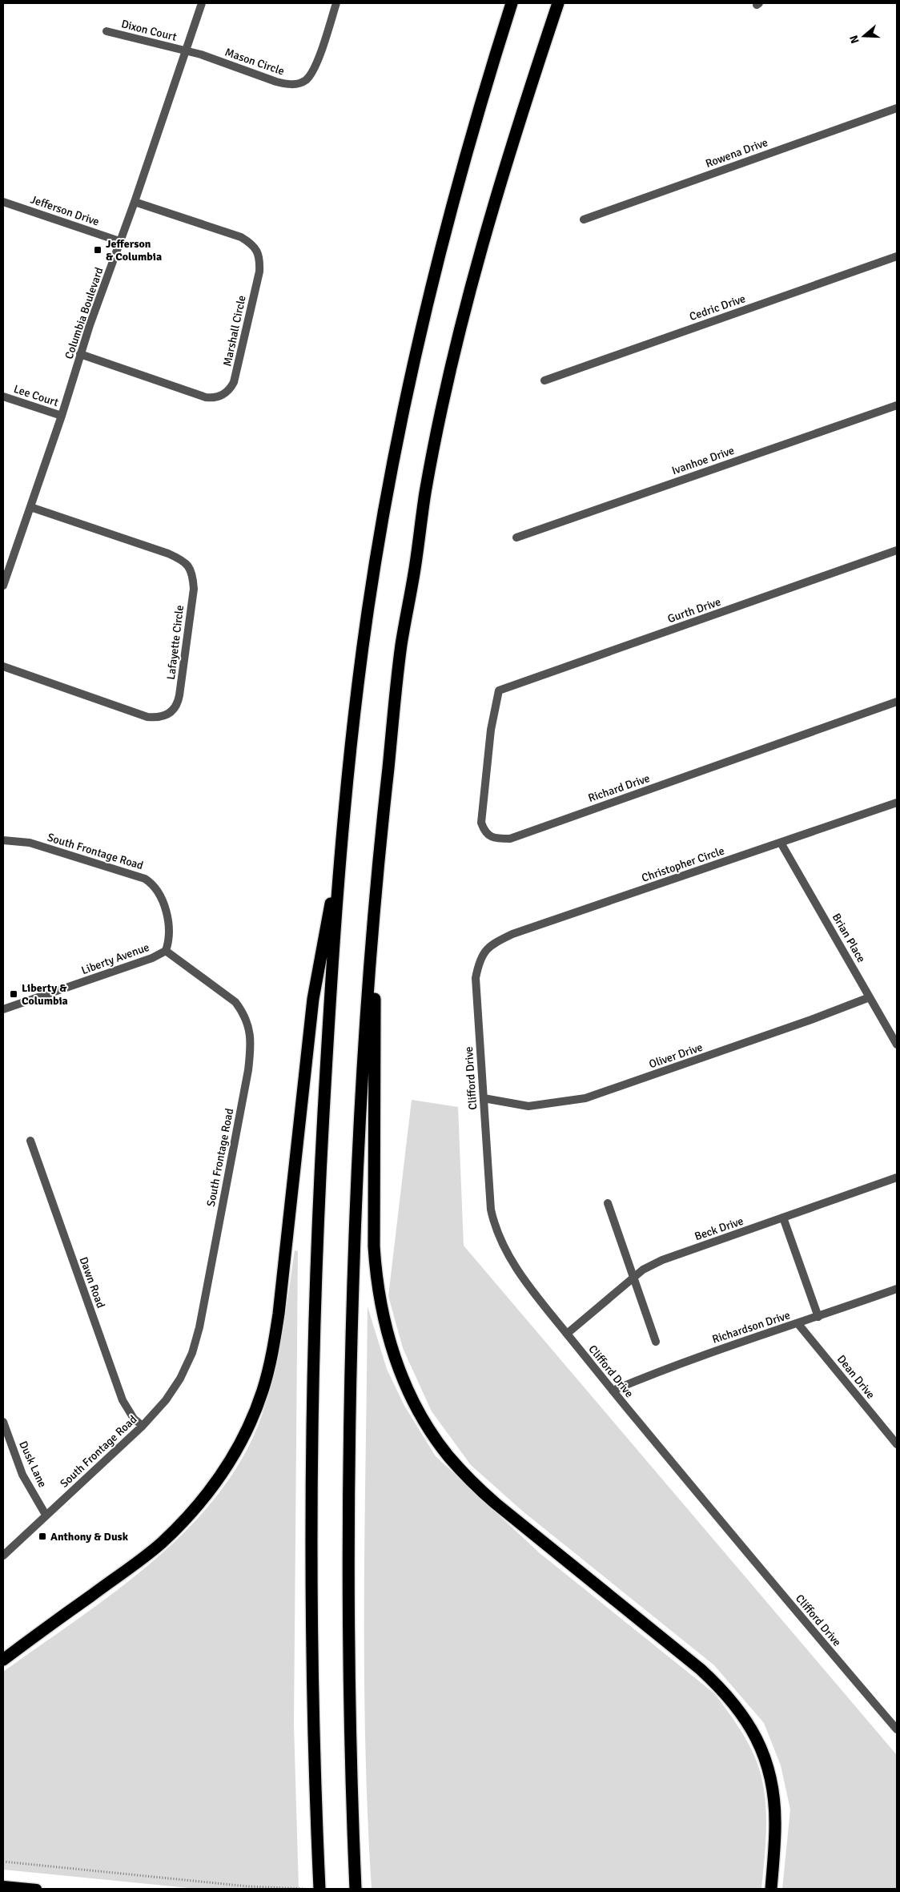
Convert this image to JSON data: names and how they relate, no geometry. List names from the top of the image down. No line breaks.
{"streets":{"street":["Dixon Court","Mason Circle","Rowena Drive","Jefferson Drive","Cedric Drive","Columbia Boulevard","Marshall Circle","Lee Court","Ivanhoe Drive","Gurth Drive","Lafayette Circle","Richard Drive","South Frontage Road","Christopher Circle","Brian Place","Liberty Avenue","Oliver Drive","Clifford Drive","Beck Drive","Dawn Road","Richardson Drive","Dean Drive","Dusk Lane"]},"crossings":[["Dixon Court","Mason Circle"],["Dixon Court","Columbia Boulevard"],["Mason Circle","Columbia Boulevard"],["Jefferson Drive","Columbia Boulevard"],["Columbia Boulevard","Marshall Circle"],["Columbia Boulevard","Lee Court"],["Columbia Boulevard","Lafayette Circle"],["Gurth Drive","Richard Drive"],["South Frontage Road","Liberty Avenue"],["South Frontage Road","Dawn Road"],["South Frontage Road","Dusk Lane"],["Christopher Circle","Brian Place"],["Christopher Circle","Clifford Drive"],["Brian Place","Oliver Drive"],["Oliver Drive","Clifford Drive"],["Clifford Drive","Beck Drive"],["Clifford Drive","Richardson Drive"],["Richardson Drive","Dean Drive"]],"places":{"transit":["Jefferson & Columbia","Liberty & Columbia","Anthony & Dusk"]},"north":"left"}
